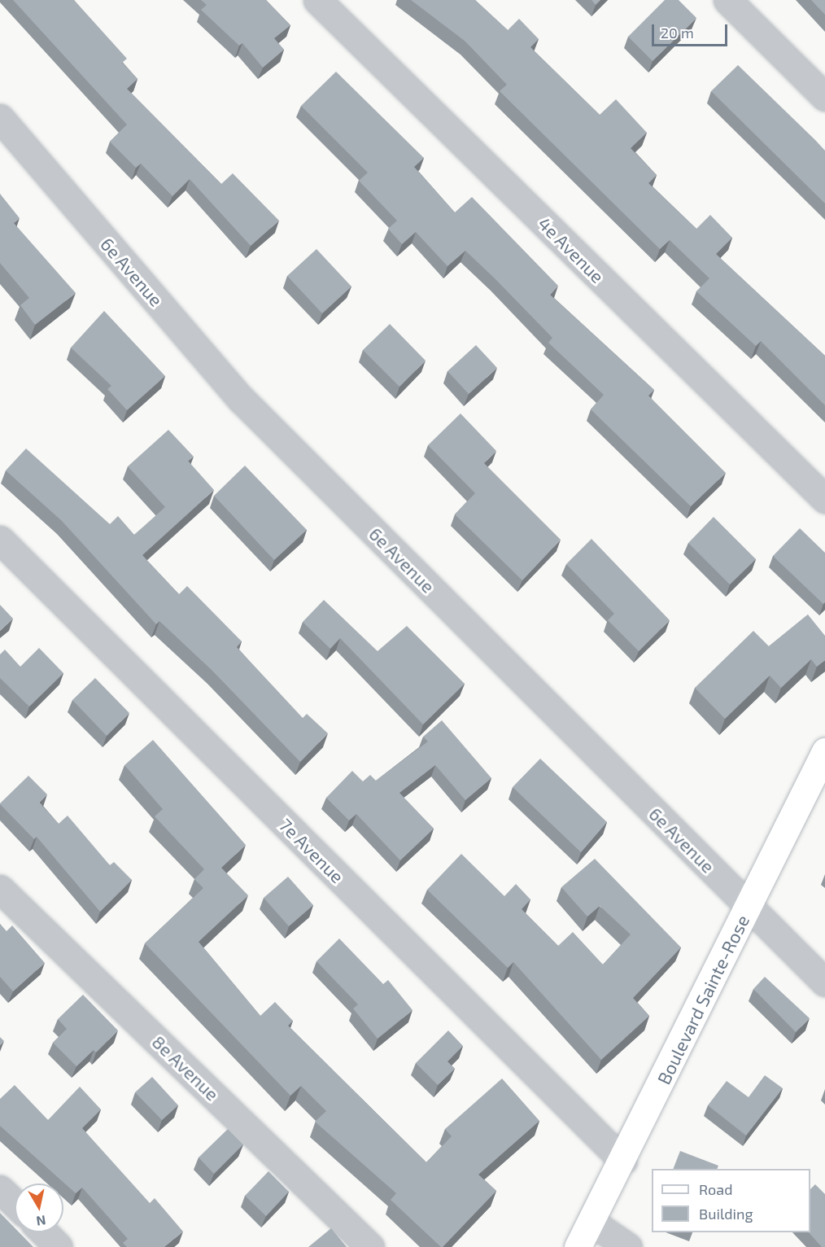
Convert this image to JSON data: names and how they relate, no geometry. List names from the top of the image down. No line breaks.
{"streets":{"street":["4e Avenue","6e Avenue","7e Avenue","Boulevard Sainte-Rose","8e Avenue"]},"crossings":[["6e Avenue","Boulevard Sainte-Rose"],["7e Avenue","Boulevard Sainte-Rose"]],"legend":["Road","Building"],"scale_bar":"20 m","north":"bottom"}
